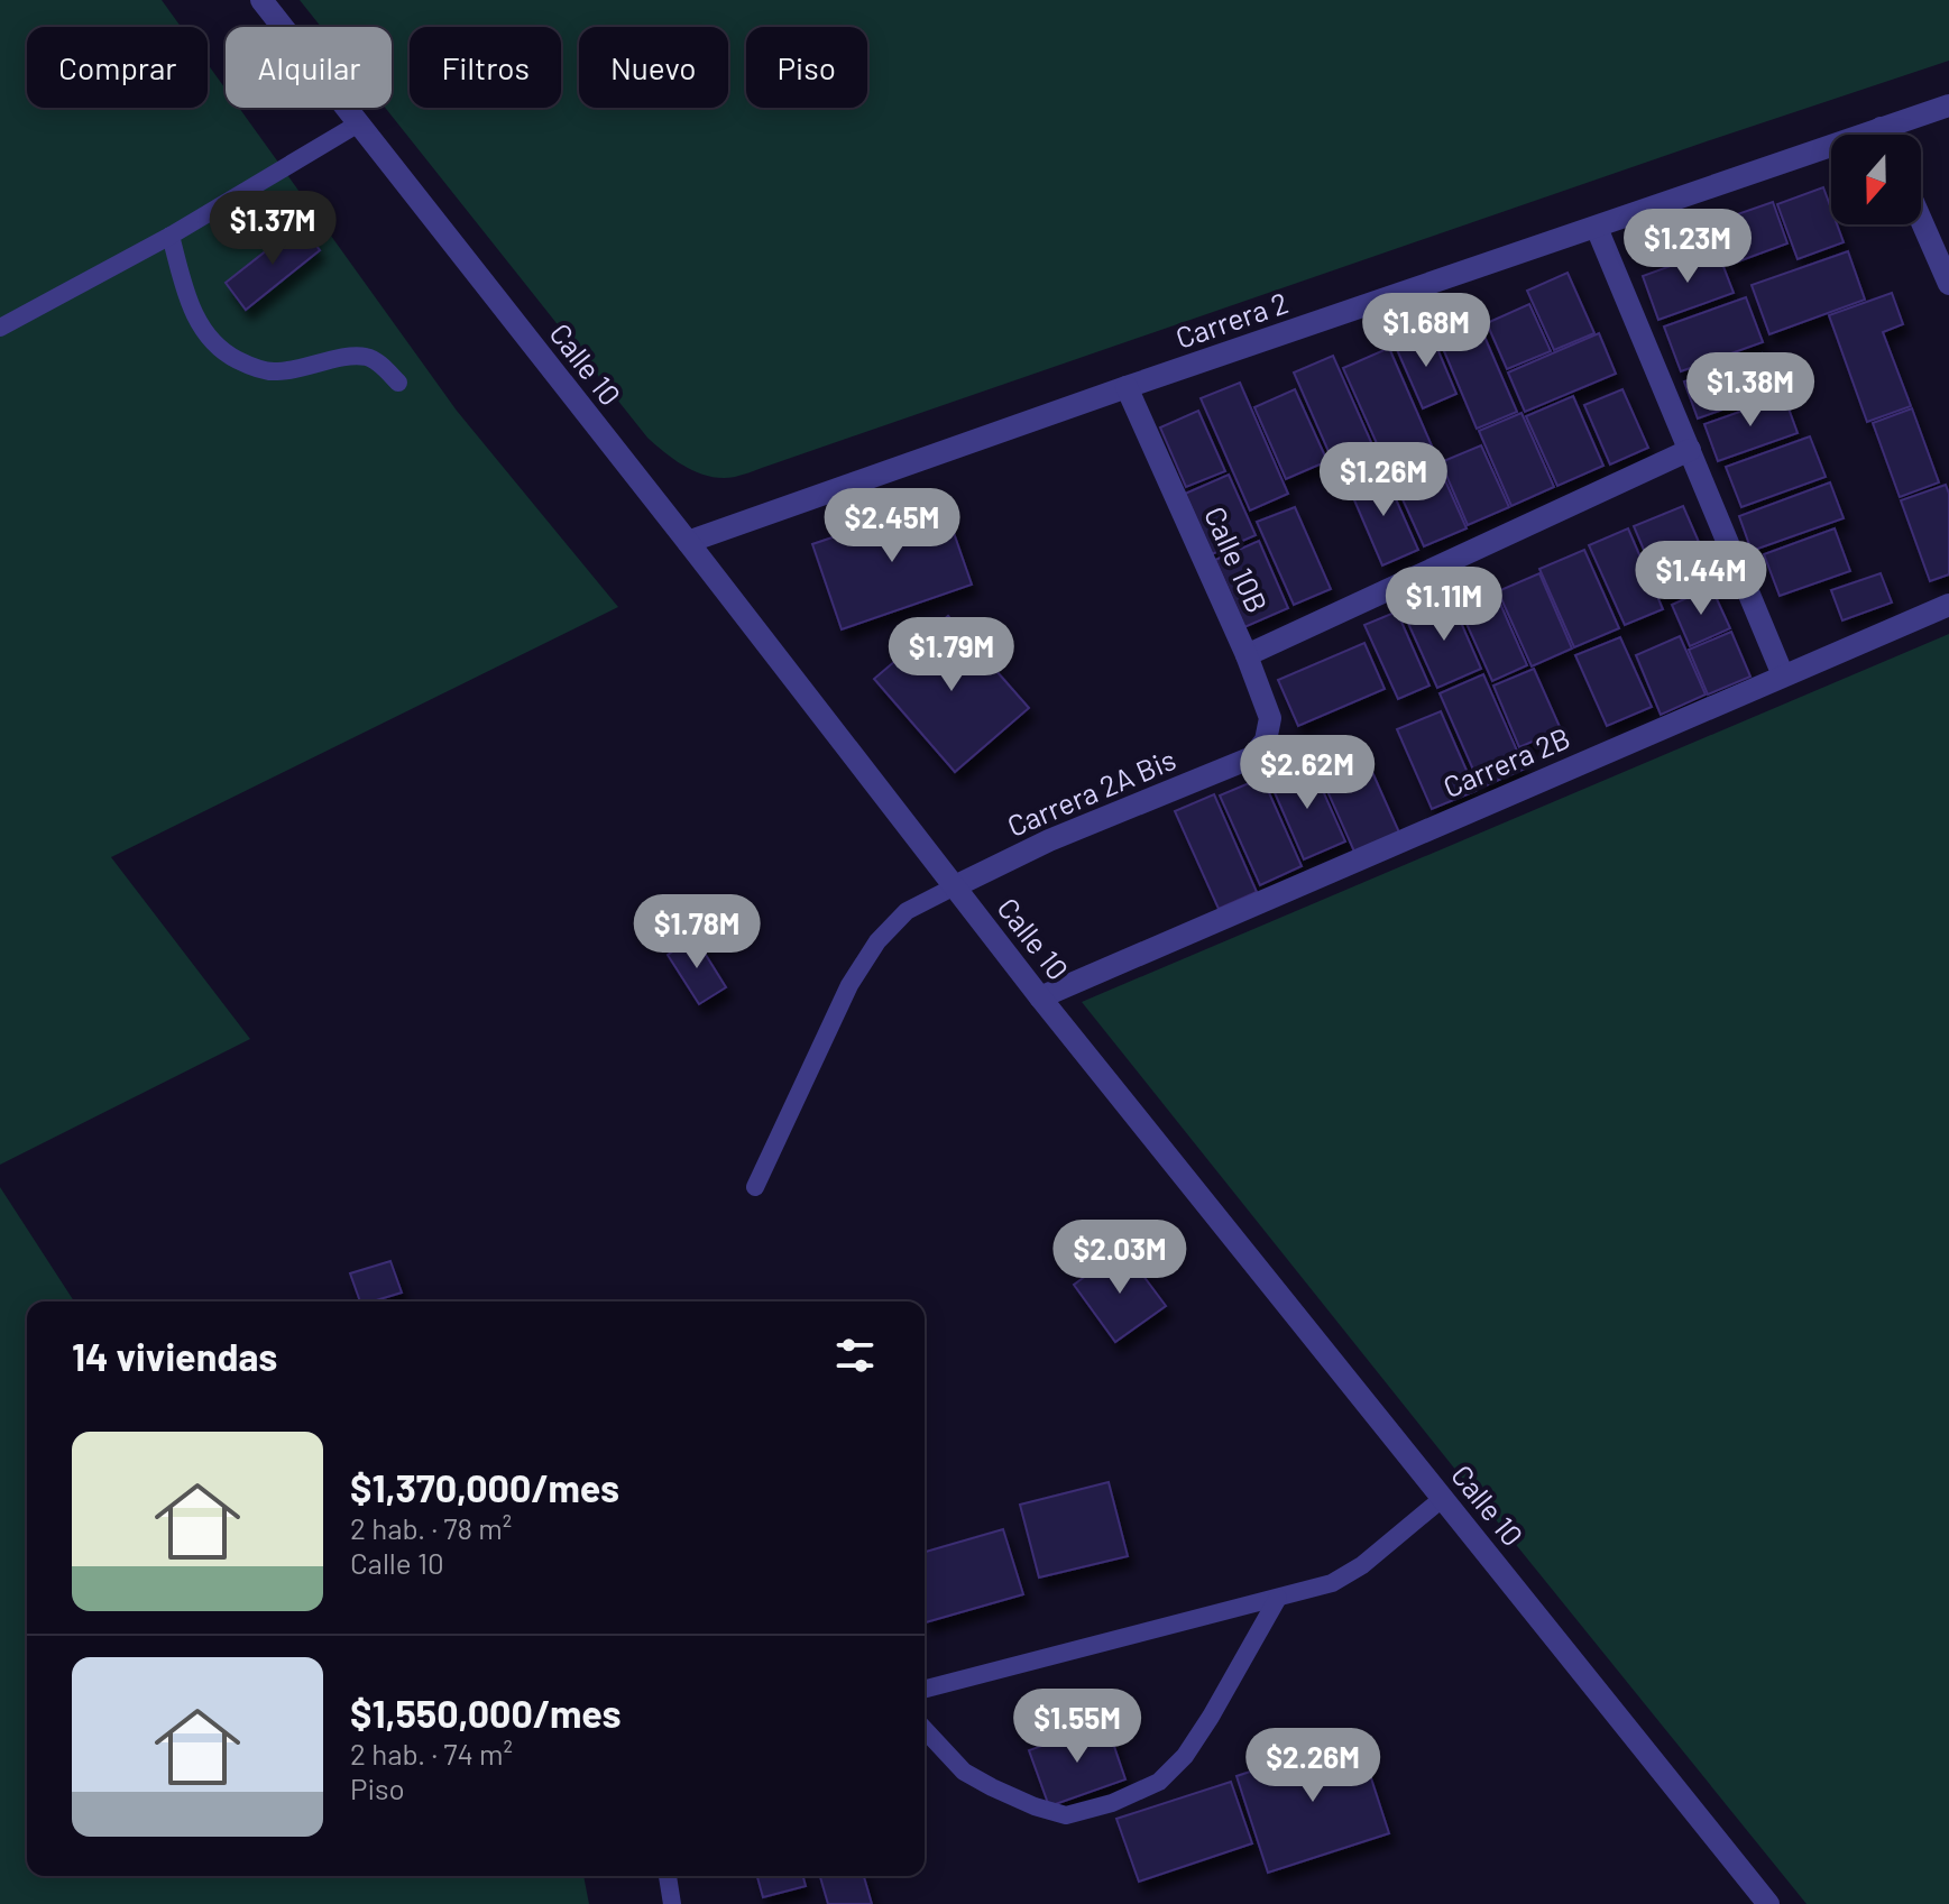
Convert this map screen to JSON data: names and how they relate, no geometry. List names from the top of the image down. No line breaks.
{"streets":{"street":["Carrera 2","Calle 10","Calle 10B","Carrera 2B","Carrera 2A Bis"]},"crossings":[["Carrera 2","Calle 10"],["Carrera 2","Calle 10B"],["Calle 10","Carrera 2B"],["Calle 10","Carrera 2A Bis"],["Calle 10B","Carrera 2A Bis"]],"north":"bottom","page":{"chip":["Comprar","Alquilar","Filtros","Nuevo","Piso"],"price":["$1.37M","$1.23M","$1.68M","$1.38M","$1.26M","$2.45M","$1.44M","$1.11M","$1.79M","$2.62M","$1.78M","$2.03M","$1.55M","$2.26M"],"heading":"14 viviendas","list":[{"name":"$1,370,000/mes","note":"2 hab. · 78 m² · Calle 10"},{"name":"$1,550,000/mes","note":"2 hab. · 74 m² · Piso"}]}}
